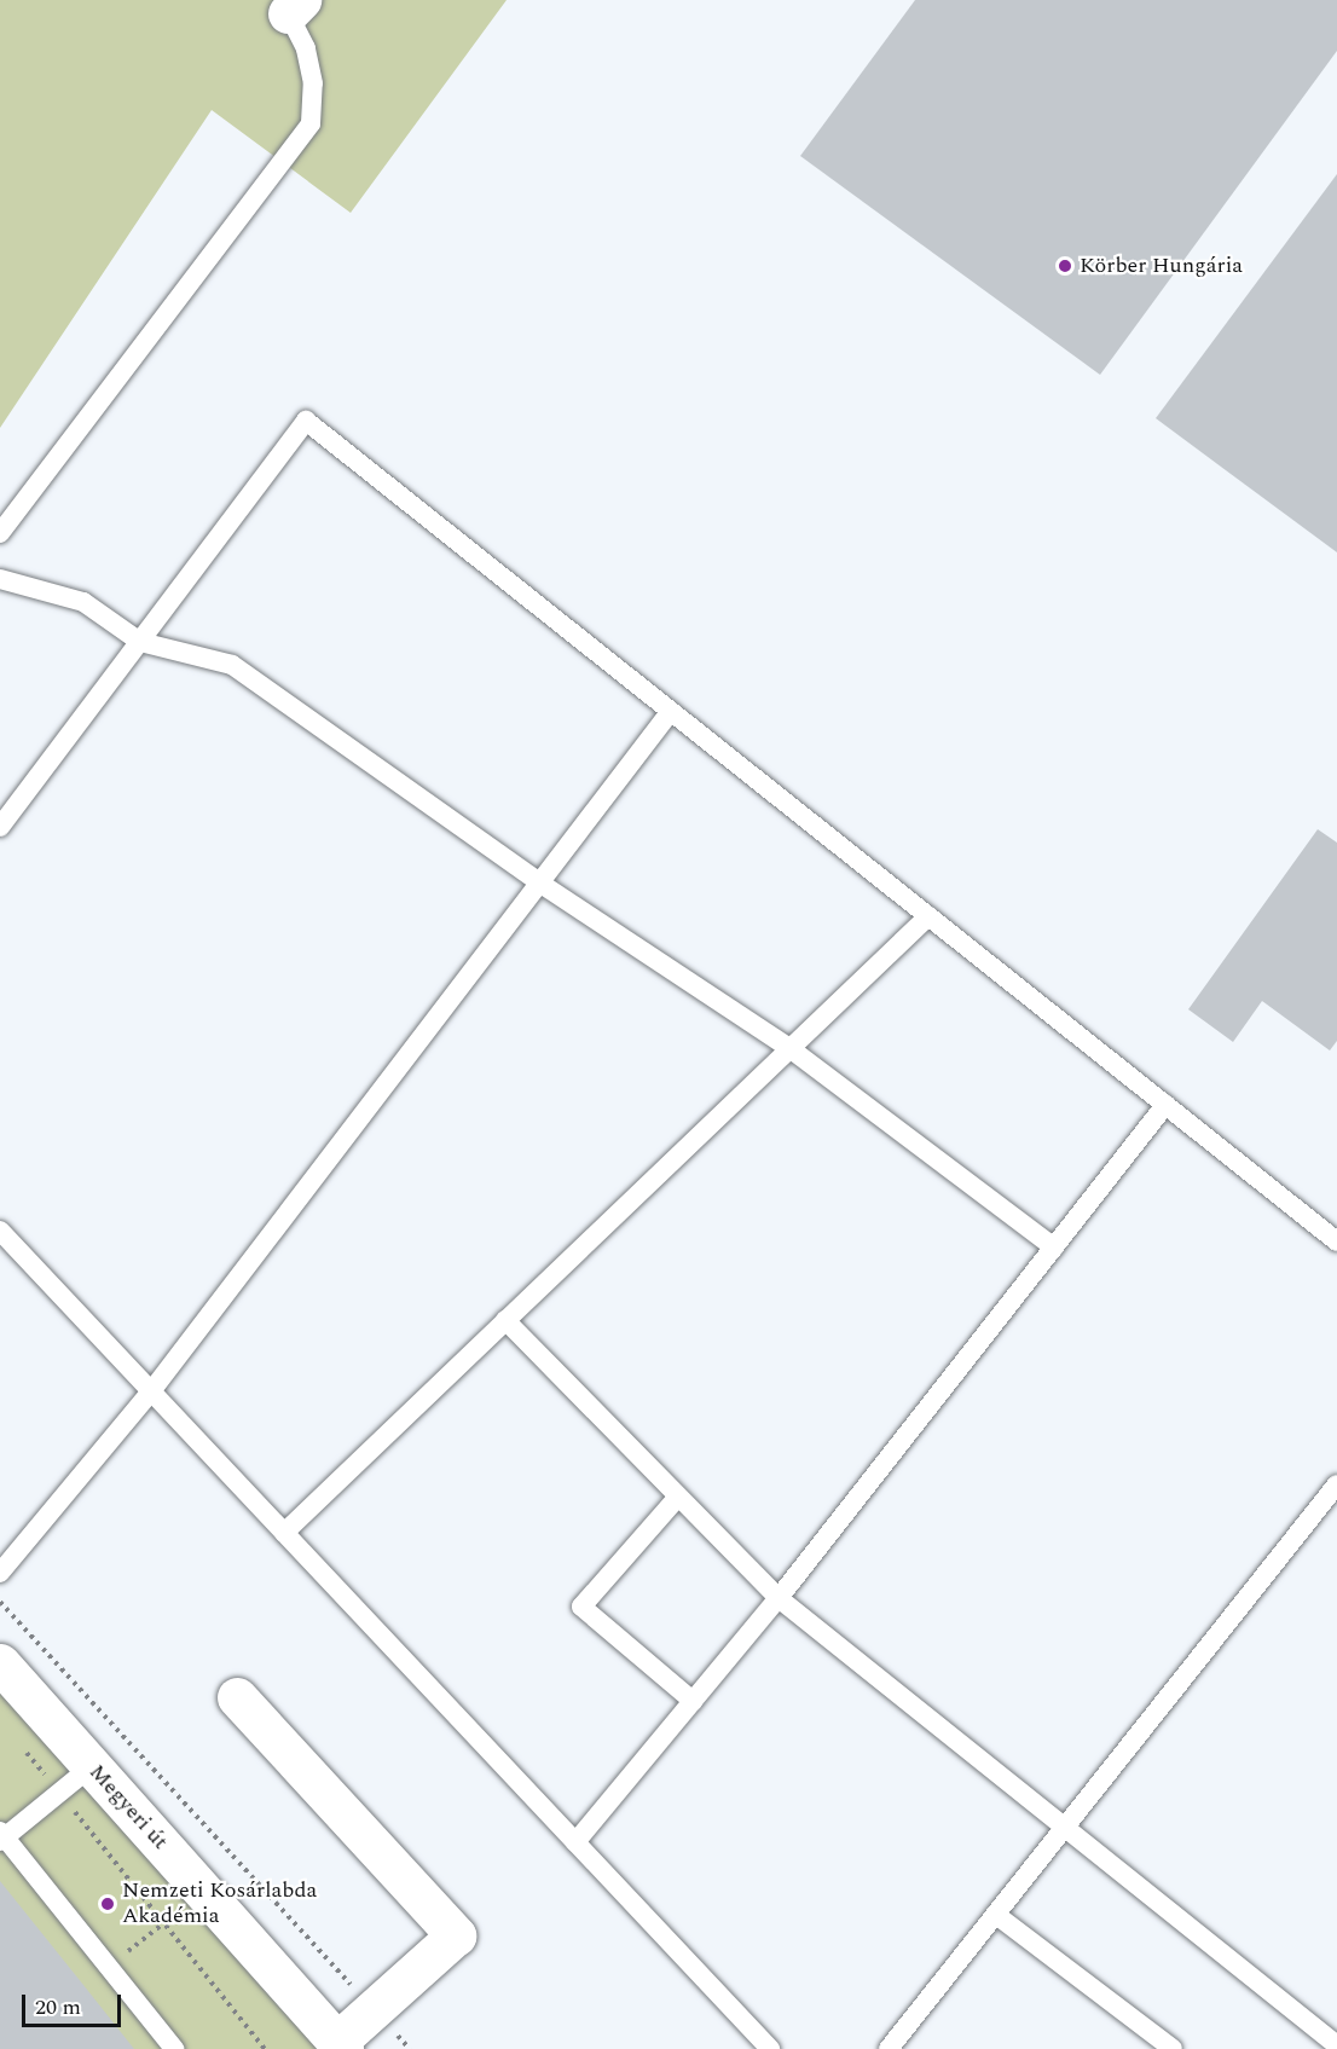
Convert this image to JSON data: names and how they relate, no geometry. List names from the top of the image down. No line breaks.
{"streets":{"street":["Megyeri út"]},"places":["Körber Hungária","Nemzeti Kosárlabda Akadémia"],"scale_bar":"20 m"}
